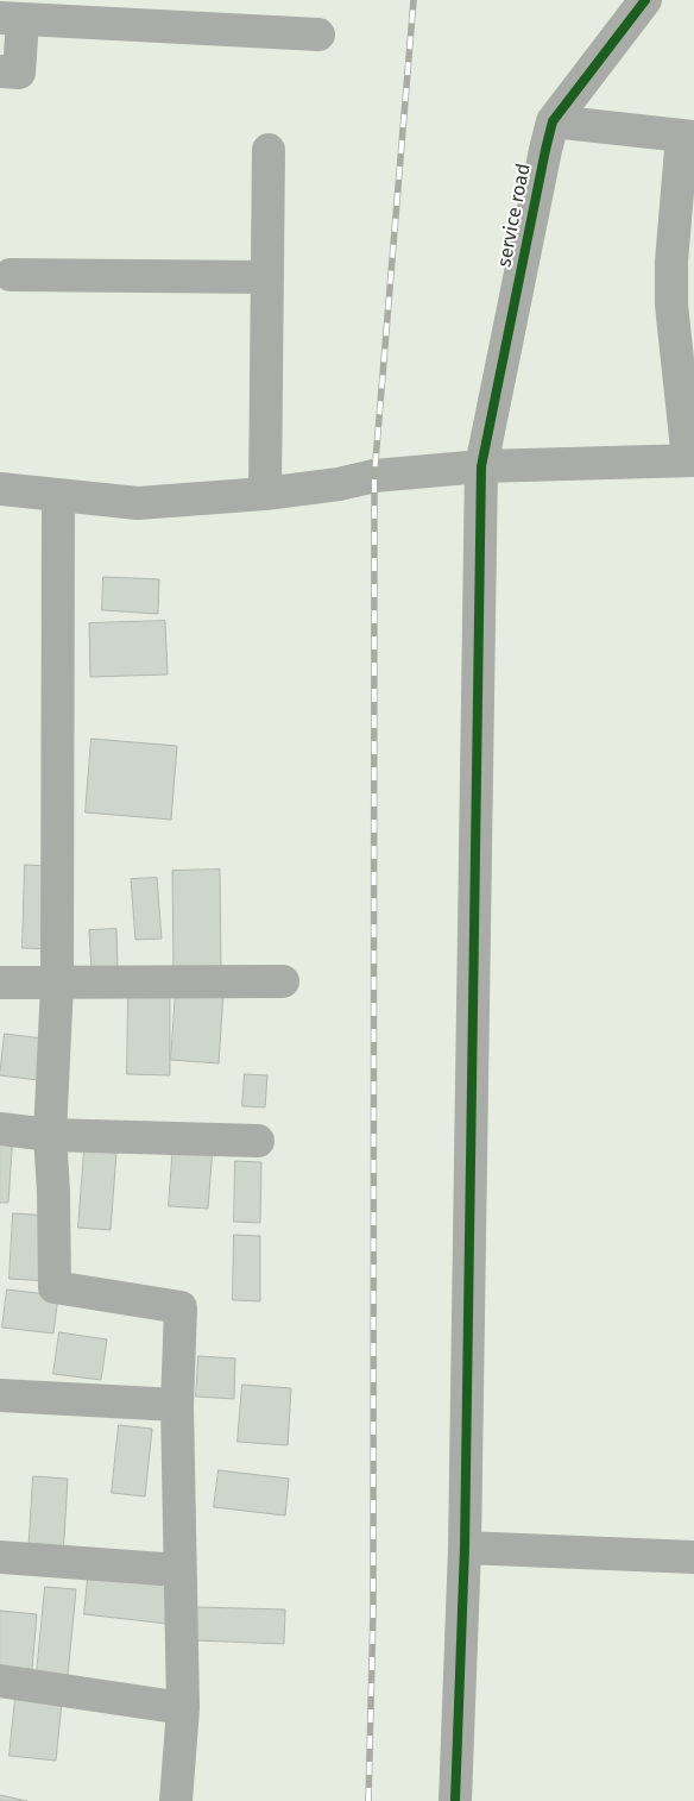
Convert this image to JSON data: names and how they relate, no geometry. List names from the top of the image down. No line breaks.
{"streets":{"street":["service road"]}}
